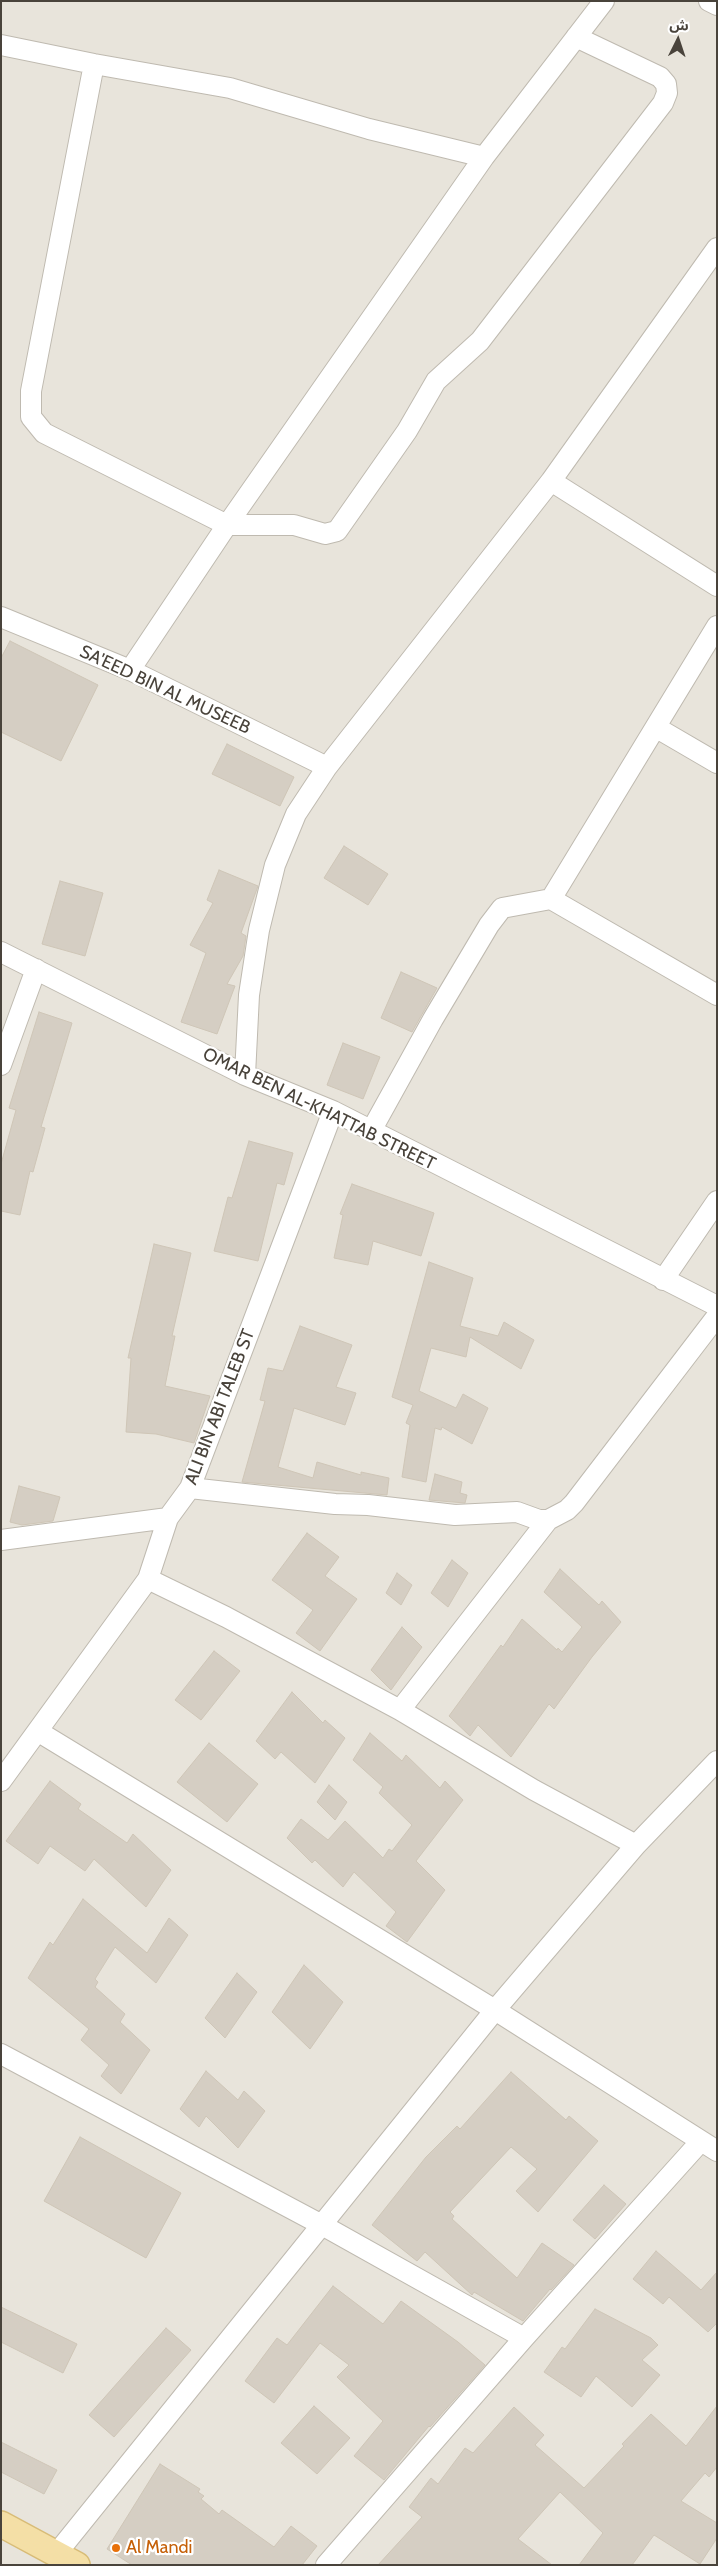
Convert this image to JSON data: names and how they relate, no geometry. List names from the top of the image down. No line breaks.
{"streets":{"street":["SA'EED BIN AL MUSEEB","OMAR BEN AL-KHATTAB STREET","ALI BIN ABI TALEB ST"]},"crossings":[["OMAR BEN AL-KHATTAB STREET","ALI BIN ABI TALEB ST"]],"places":["Al Mandi"],"north":"top"}
